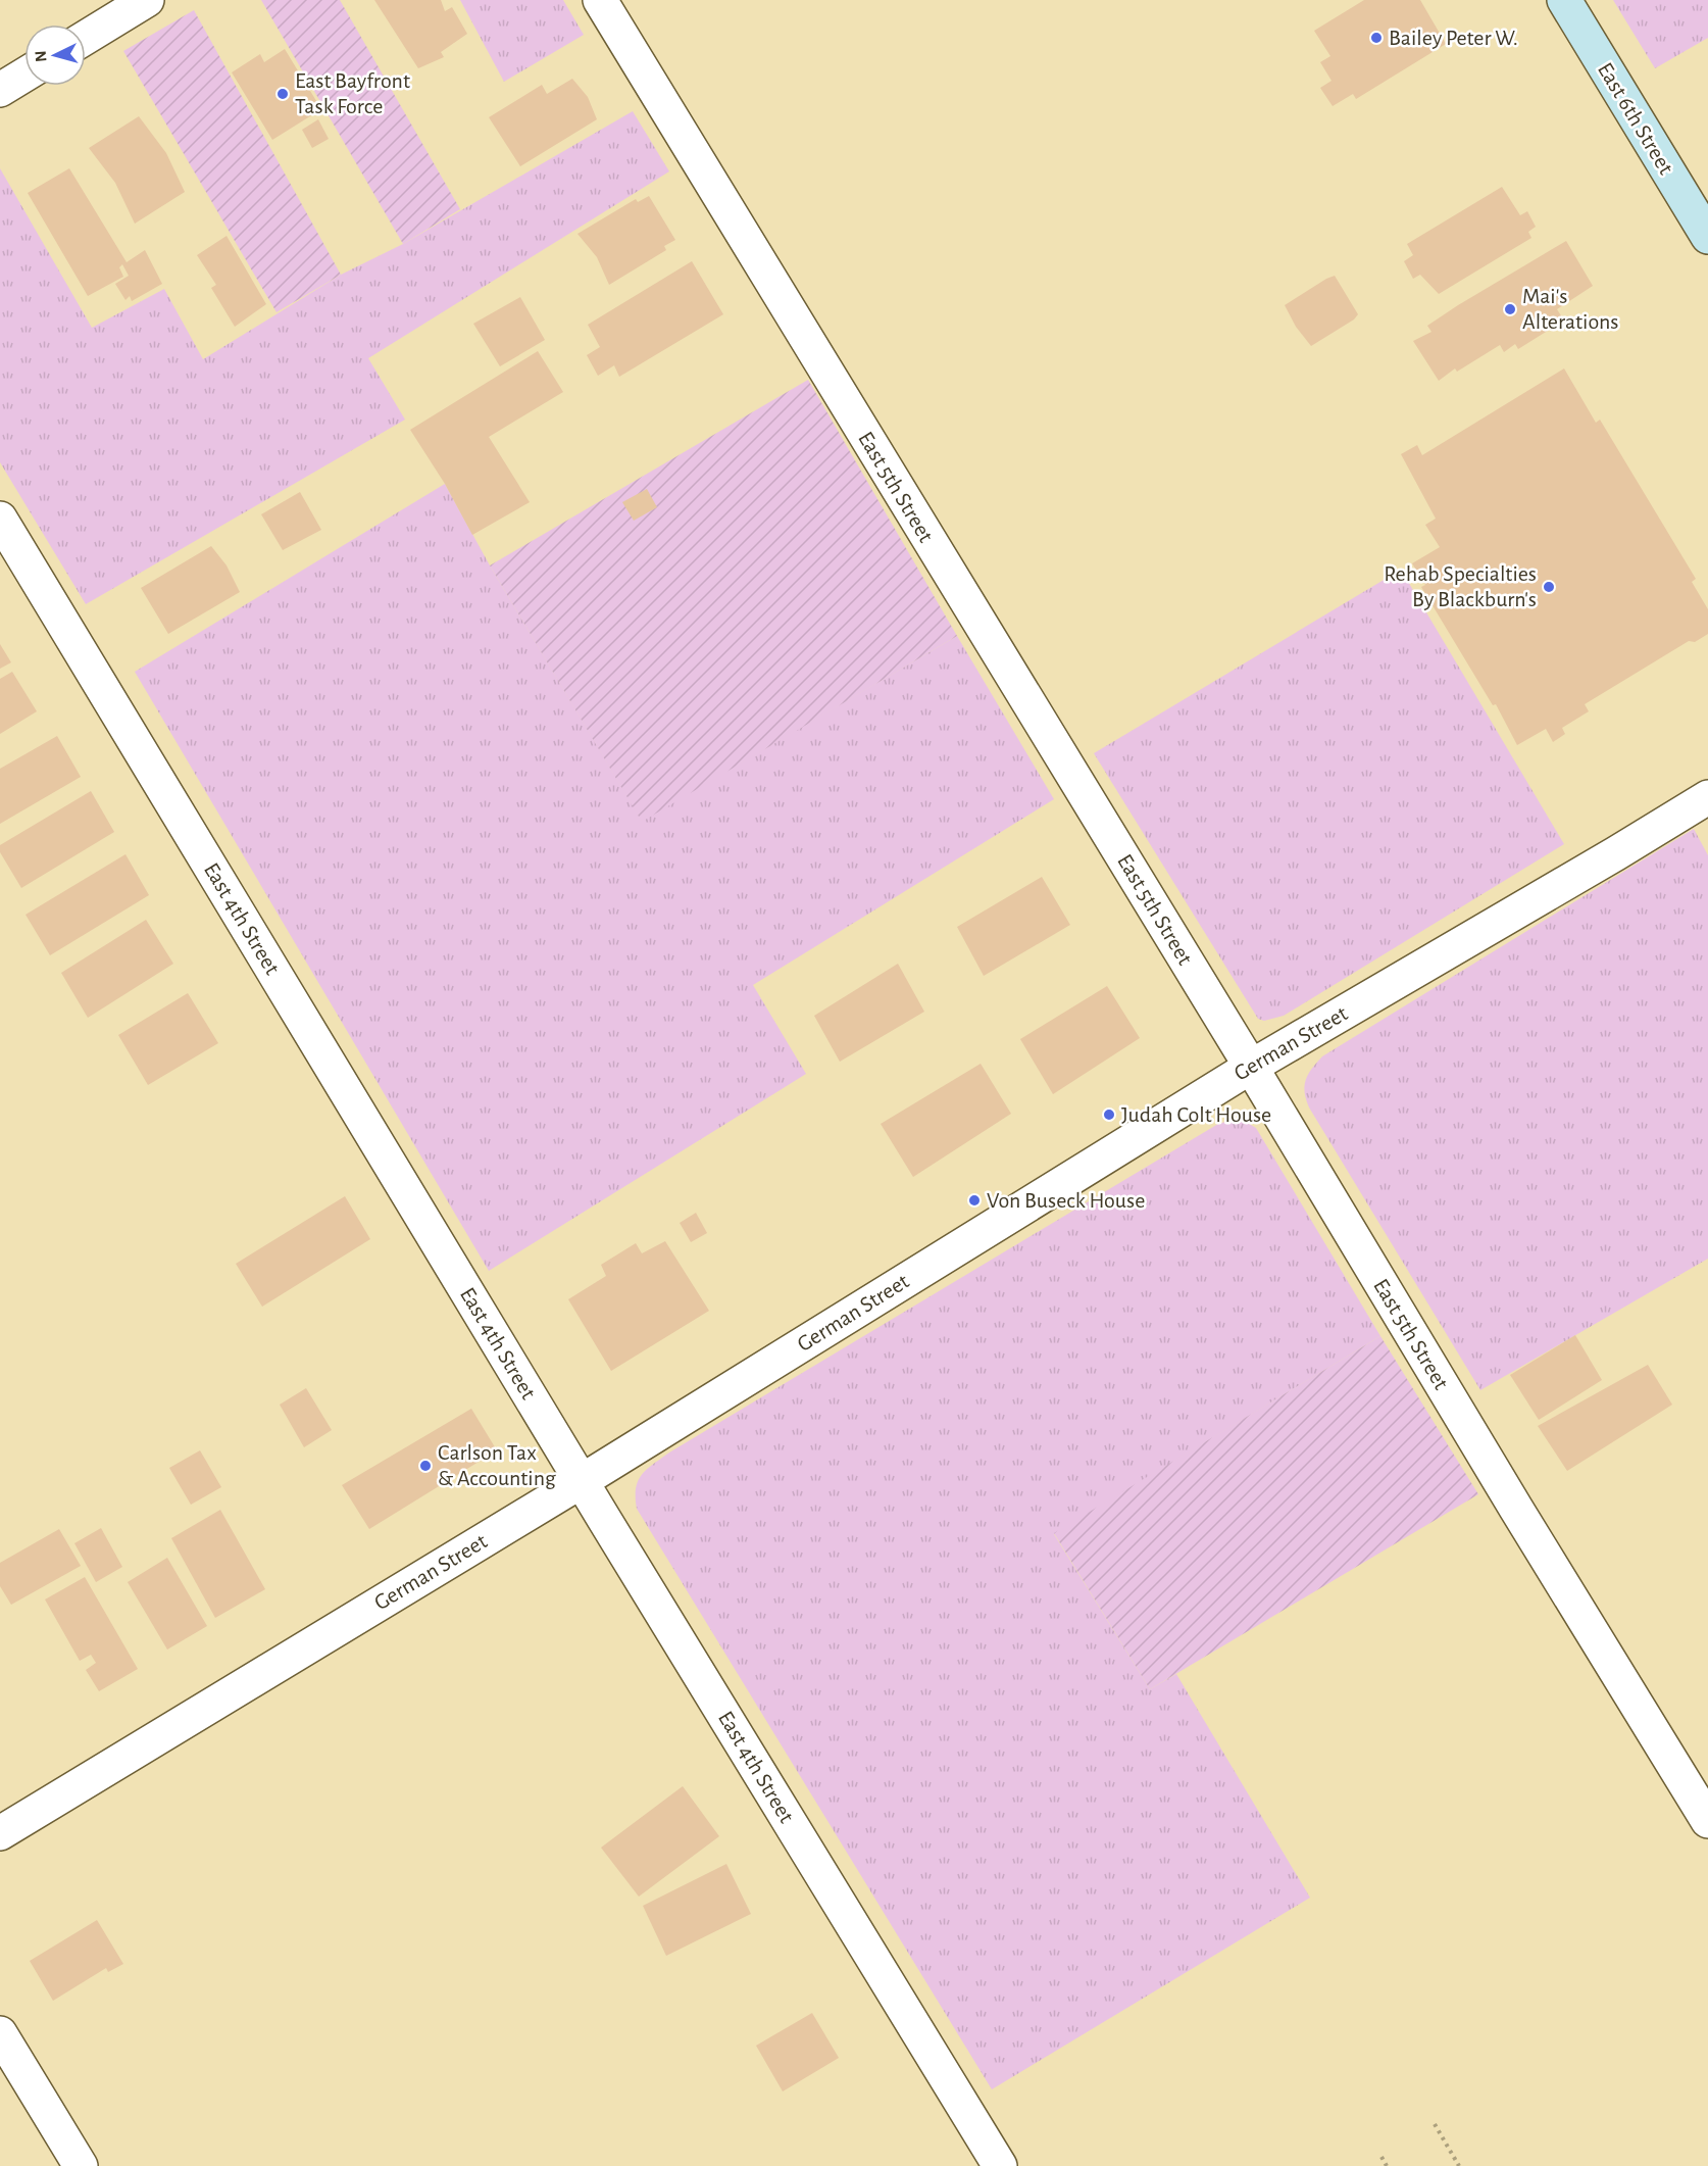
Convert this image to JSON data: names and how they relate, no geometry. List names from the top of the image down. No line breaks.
{"streets":{"main road":["East 6th Street"],"street":["East 5th Street","East 4th Street","German Street"]},"crossings":[["East 5th Street","German Street"],["East 4th Street","German Street"]],"places":["Bailey Peter W.","East Bayfront Task Force","Mai's Alterations","Rehab Specialties By Blackburn's","Judah Colt House","Von Buseck House","Carlson Tax & Accounting"],"north":"left"}
